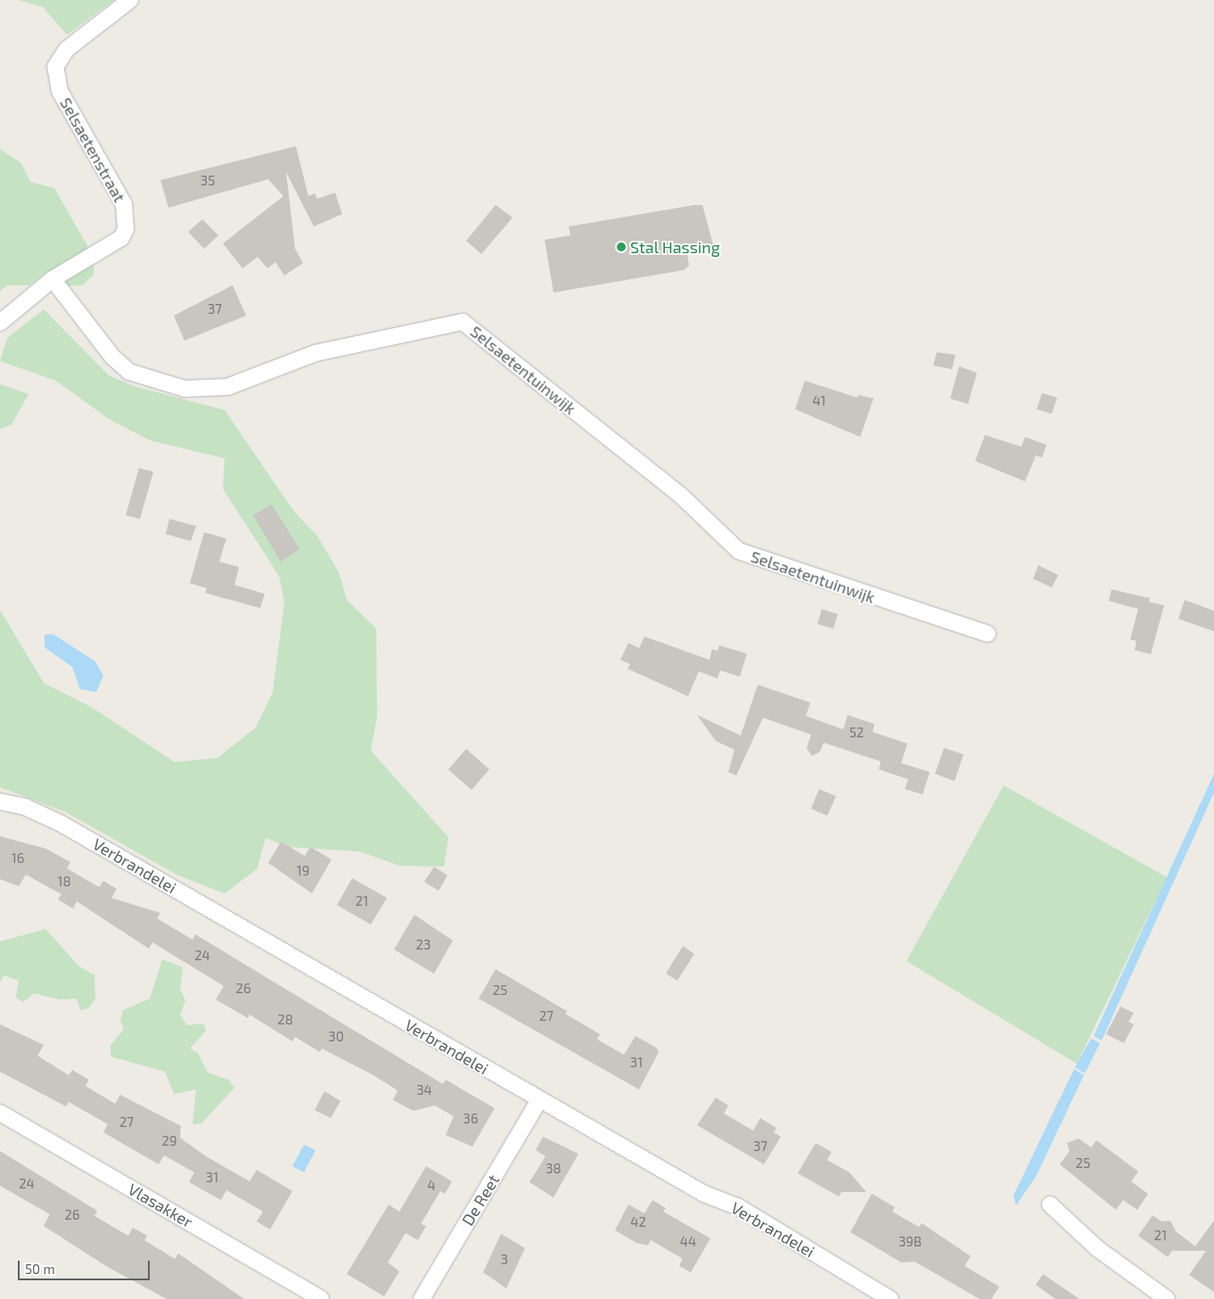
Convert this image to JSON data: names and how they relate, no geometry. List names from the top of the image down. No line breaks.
{"streets":{"street":["Selsaetenstraat","Selsaetentuinwijk","Verbrandelei","De Reet","Vlasakker"]},"crossings":[["Selsaetenstraat","Selsaetentuinwijk"],["Verbrandelei","De Reet"]],"places":["Stal Hassing"],"house_numbers":["35","37","41","52","16","19","18","21","23","24","26","25","27","28","30","31","34","36","27","29","37","25","38","31","24","4","26","42","21","44","39B","3"],"scale_bar":"50 m"}
